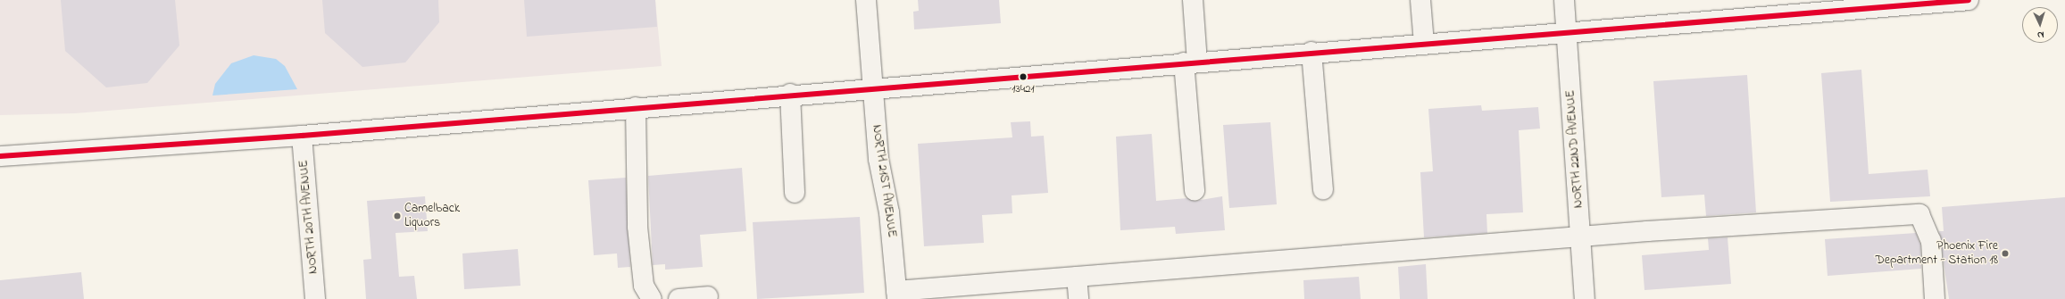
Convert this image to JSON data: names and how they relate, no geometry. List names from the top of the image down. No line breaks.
{"streets":{"main road":["NORTH 22ND AVENUE","NORTH 21ST AVENUE","NORTH 20TH AVENUE"]},"places":["13421","Camelback Liquors","Phoenix Fire Department - Station 18"],"north":"bottom"}
